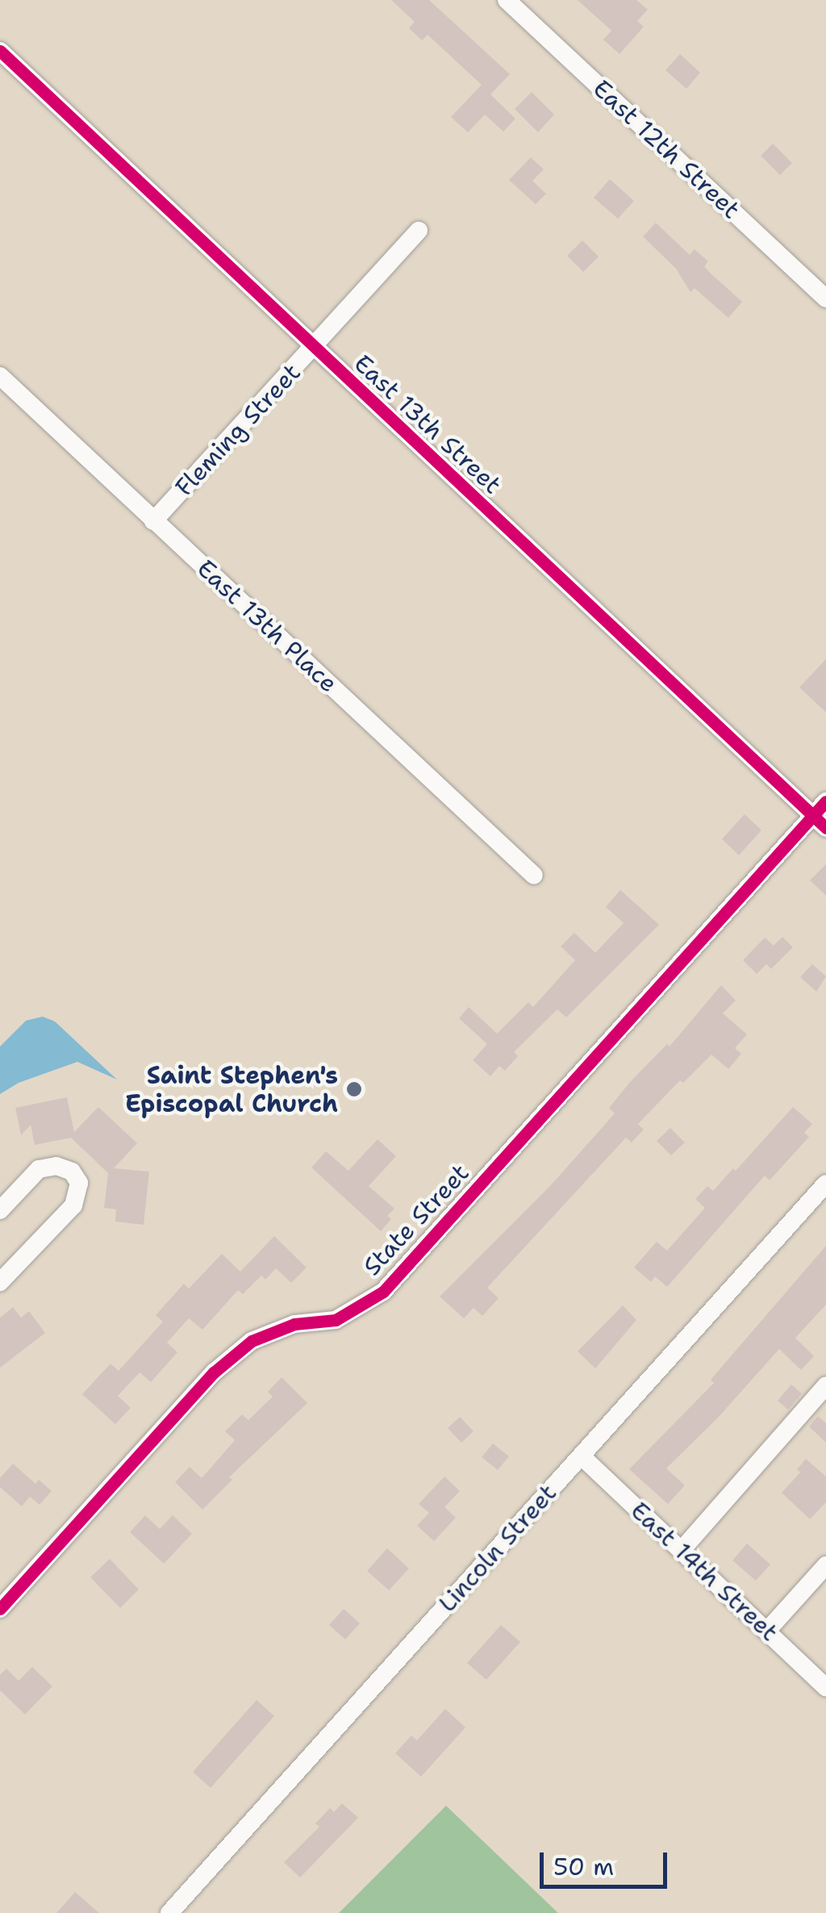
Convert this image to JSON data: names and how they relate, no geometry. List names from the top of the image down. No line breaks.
{"streets":{"street":["East 12th Street","East 13th Street","Fleming Street","East 13th Place","State Street","Lincoln Street","East 14th Street"]},"crossings":[["East 13th Street","Fleming Street"],["East 13th Street","State Street"],["Fleming Street","East 13th Place"],["Lincoln Street","East 14th Street"]],"places":["Saint Stephen's Episcopal Church"],"scale_bar":"50 m"}
